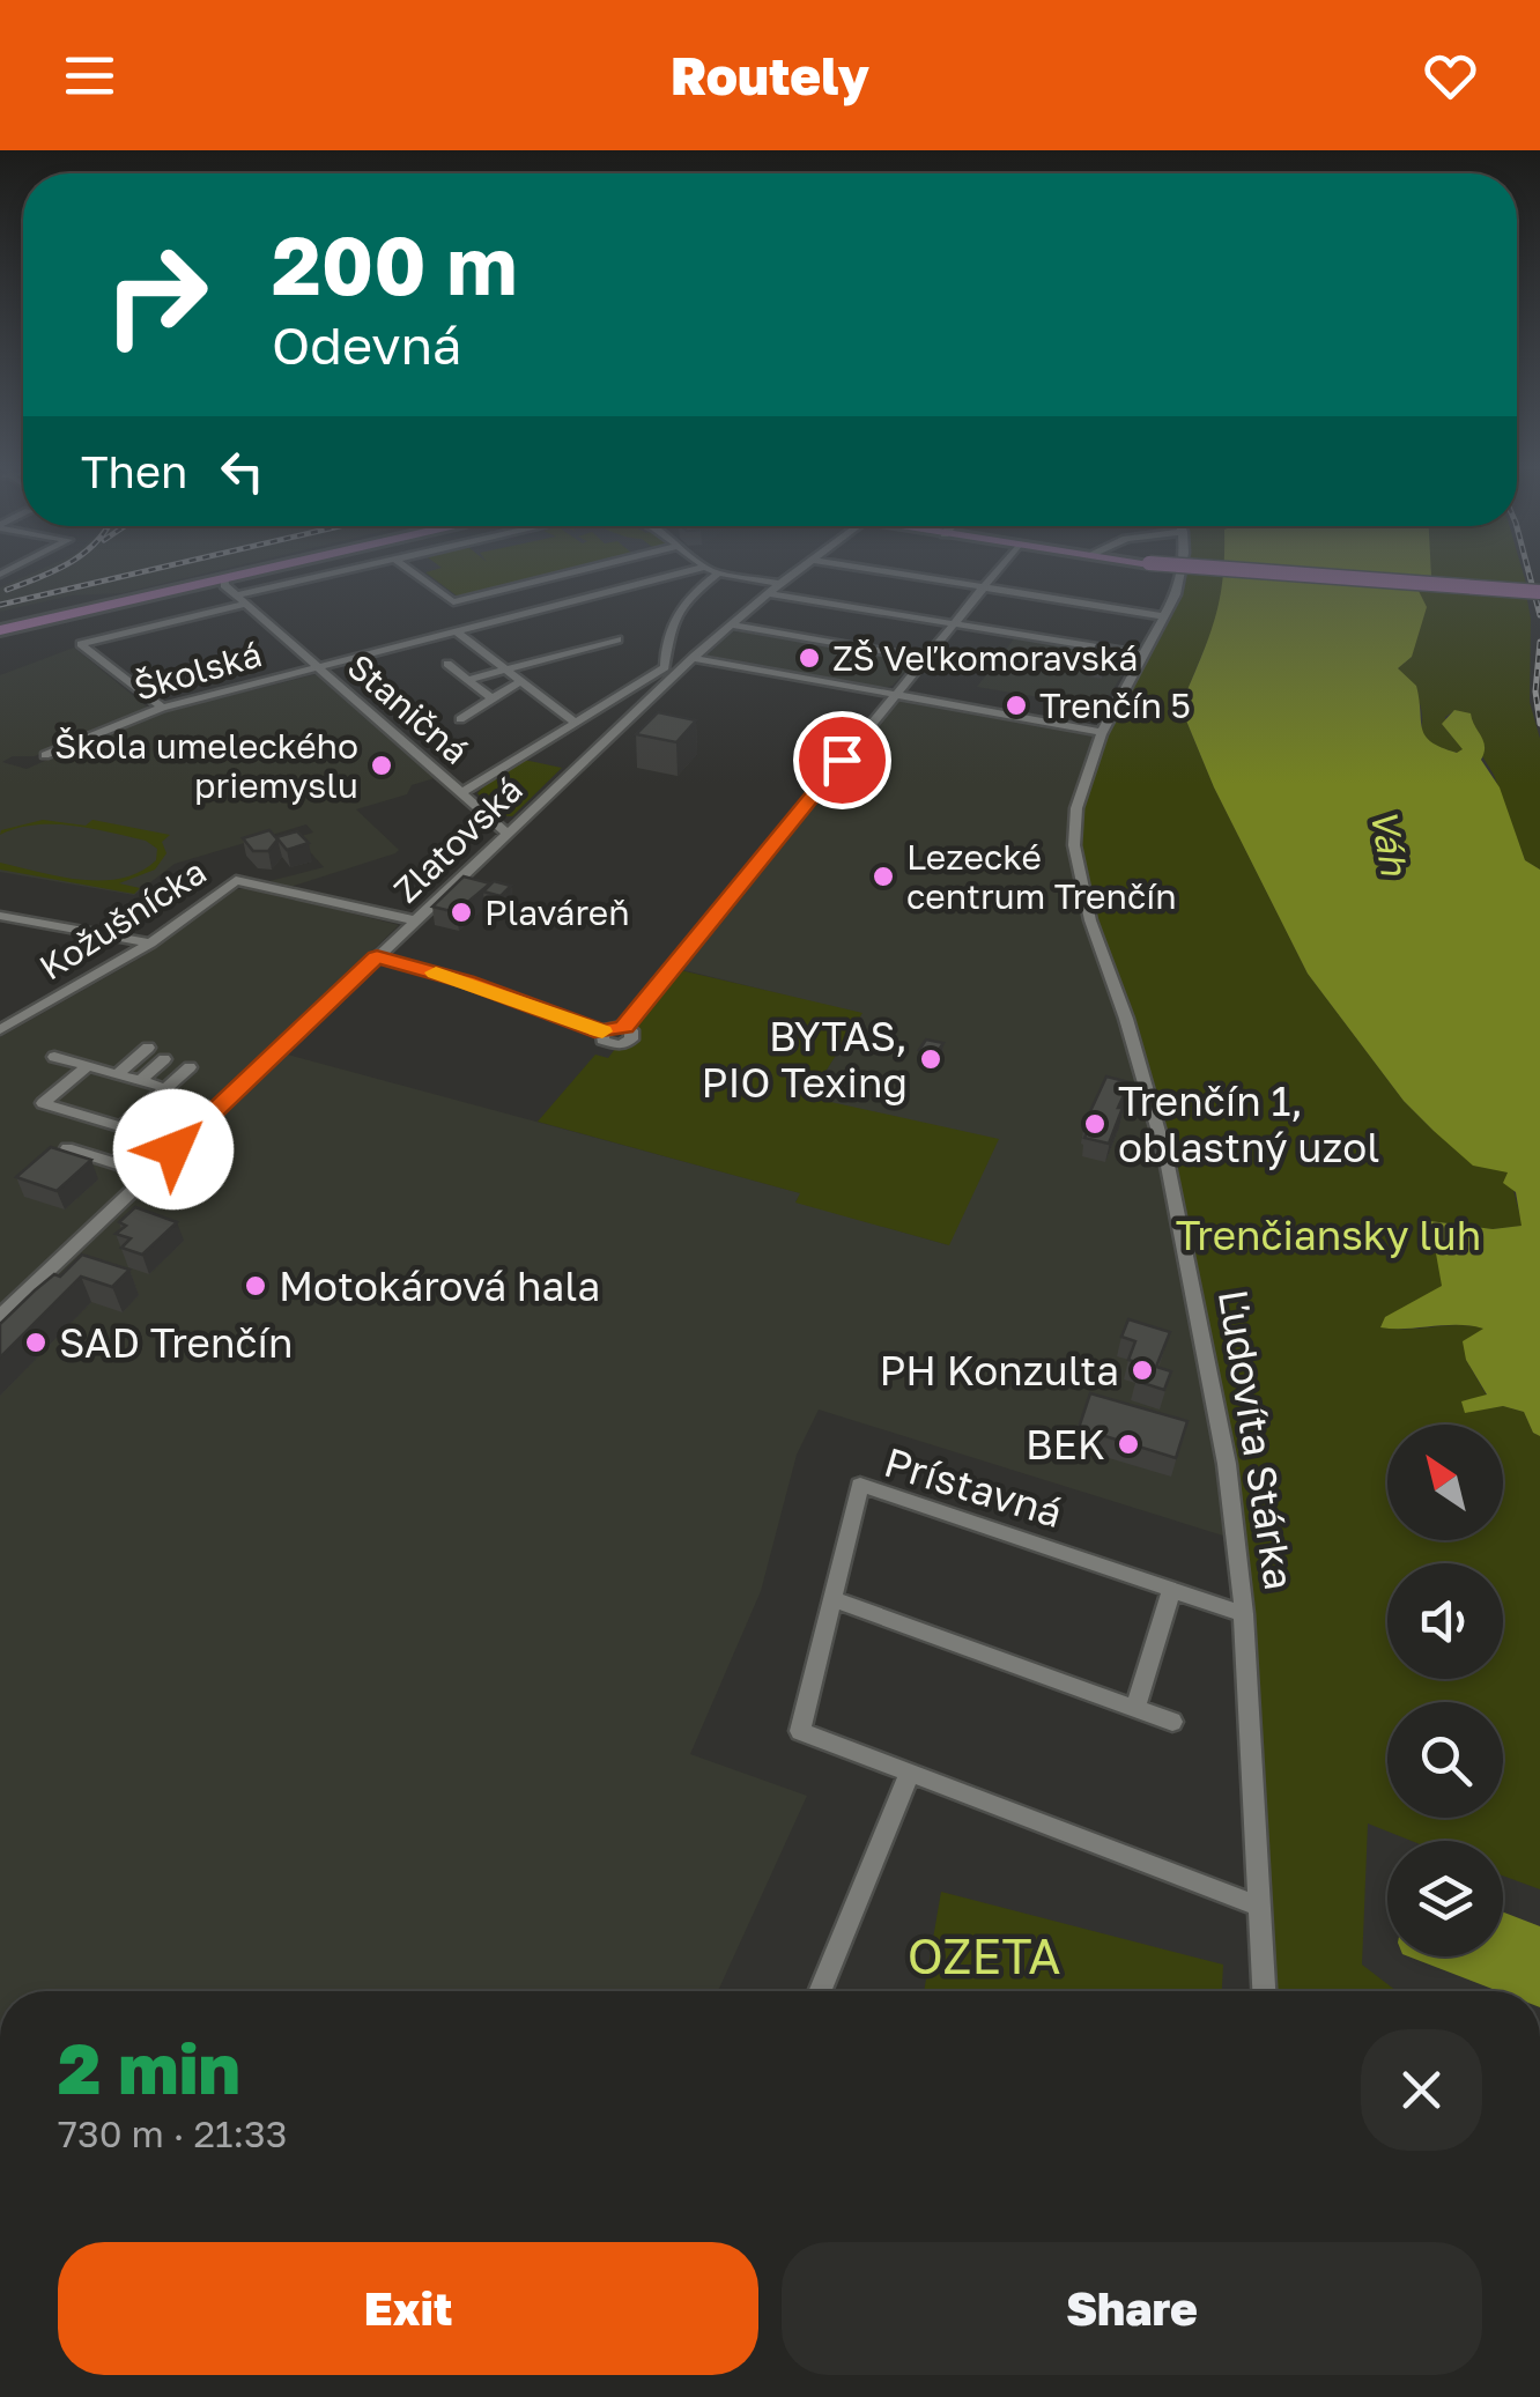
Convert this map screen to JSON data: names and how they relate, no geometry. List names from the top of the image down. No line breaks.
{"streets":{"street":["Školská","Staničná","Zlatovská","Kožušnícka","Ľudovíta Stárka","Prístavná"]},"crossings":[["Školská","Staničná"],["Staničná","Zlatovská"],["Zlatovská","Kožušnícka"],["Ľudovíta Stárka","Prístavná"]],"water":["Váh"],"parks":["Trenčiansky luh","OZETA"],"places":["ZŠ Veľkomoravská","Trenčín 5","Škola umeleckého priemyslu","Lezecké centrum Trenčín","Plaváreň","BYTAS, PIO Texing","Trenčín 1, oblastný uzol","Motokárová hala","SAD Trenčín","PH Konzulta","BEK"],"north":"top left","page":{"header":"Routely","turn":["200 m","Odevná"],"then":"Then","heading":["2 min","730 m · 21:33"],"buttons":["Exit","Share"]}}
